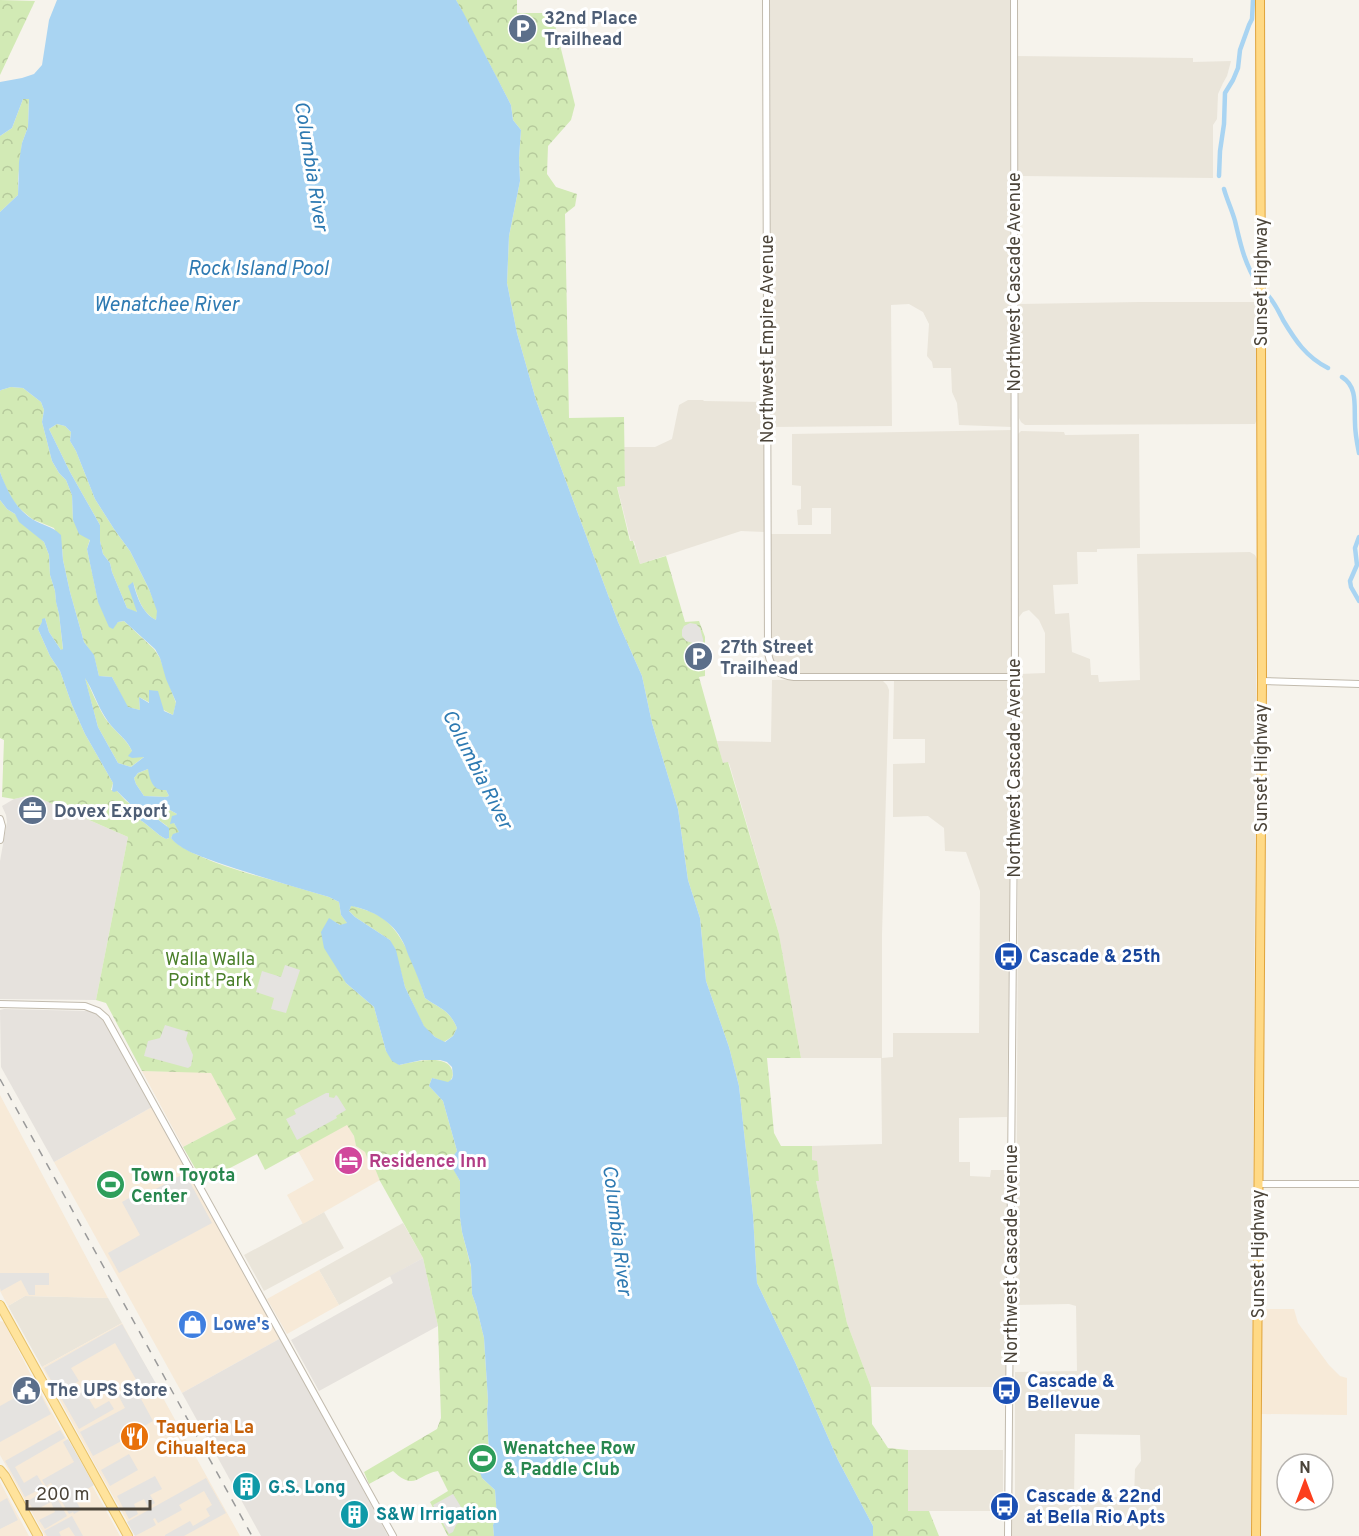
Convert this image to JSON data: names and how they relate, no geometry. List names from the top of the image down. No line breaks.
{"streets":{"highway":["Sunset Highway"],"street":["Northwest Cascade Avenue","Northwest Empire Avenue"]},"crossings":[["Northwest Cascade Avenue","Northwest Empire Avenue"]],"water":["Columbia River","Rock Island Pool","Wenatchee River"],"parks":["Walla Walla Point Park"],"places":{"parking":["32nd Place Trailhead","27th Street Trailhead"],"office":["Dovex Export"],"bus stop":["Cascade & 25th","Cascade & Bellevue","Cascade & 22nd at Bella Rio Apts"],"hotel":["Residence Inn"],"sports":["Town Toyota Center","Wenatchee Row & Paddle Club"],"shop":["Lowe's"],"public building":["The UPS Store"],"restaurant":["Taqueria La Cihualteca"],"building":["G.S. Long","S&W Irrigation"]},"scale_bar":"200 m","north":"top"}
